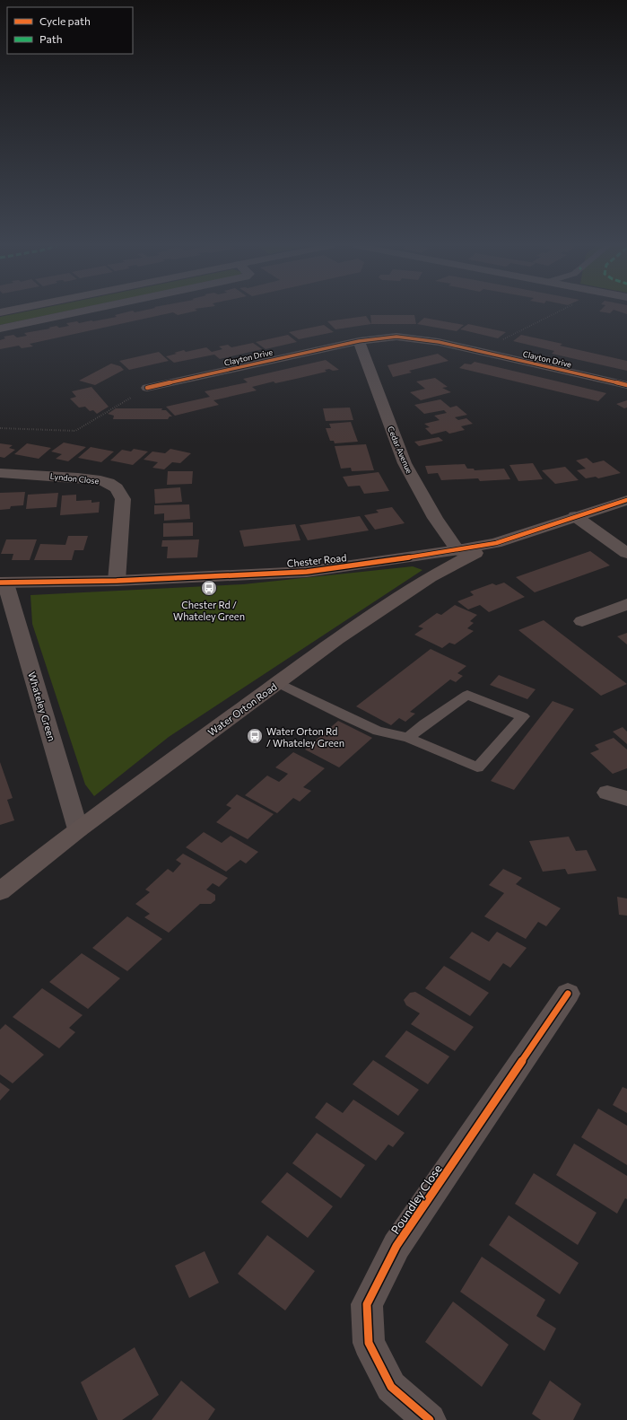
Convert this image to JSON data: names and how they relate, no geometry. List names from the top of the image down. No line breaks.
{"streets":{"main road":["Chester Road","Water Orton Road"],"street":["Clayton Drive","Cedar Avenue","Lyndon Close","Whateley Green","Poundley Close"]},"crossings":[["Clayton Drive","Cedar Avenue"],["Cedar Avenue","Chester Road"],["Lyndon Close","Chester Road"],["Chester Road","Whateley Green"],["Chester Road","Water Orton Road"],["Whateley Green","Water Orton Road"]],"places":{"bus stop":["Chester Rd / Whateley Green","Water Orton Rd / Whateley Green"]},"legend":["Cycle path","Path"]}
